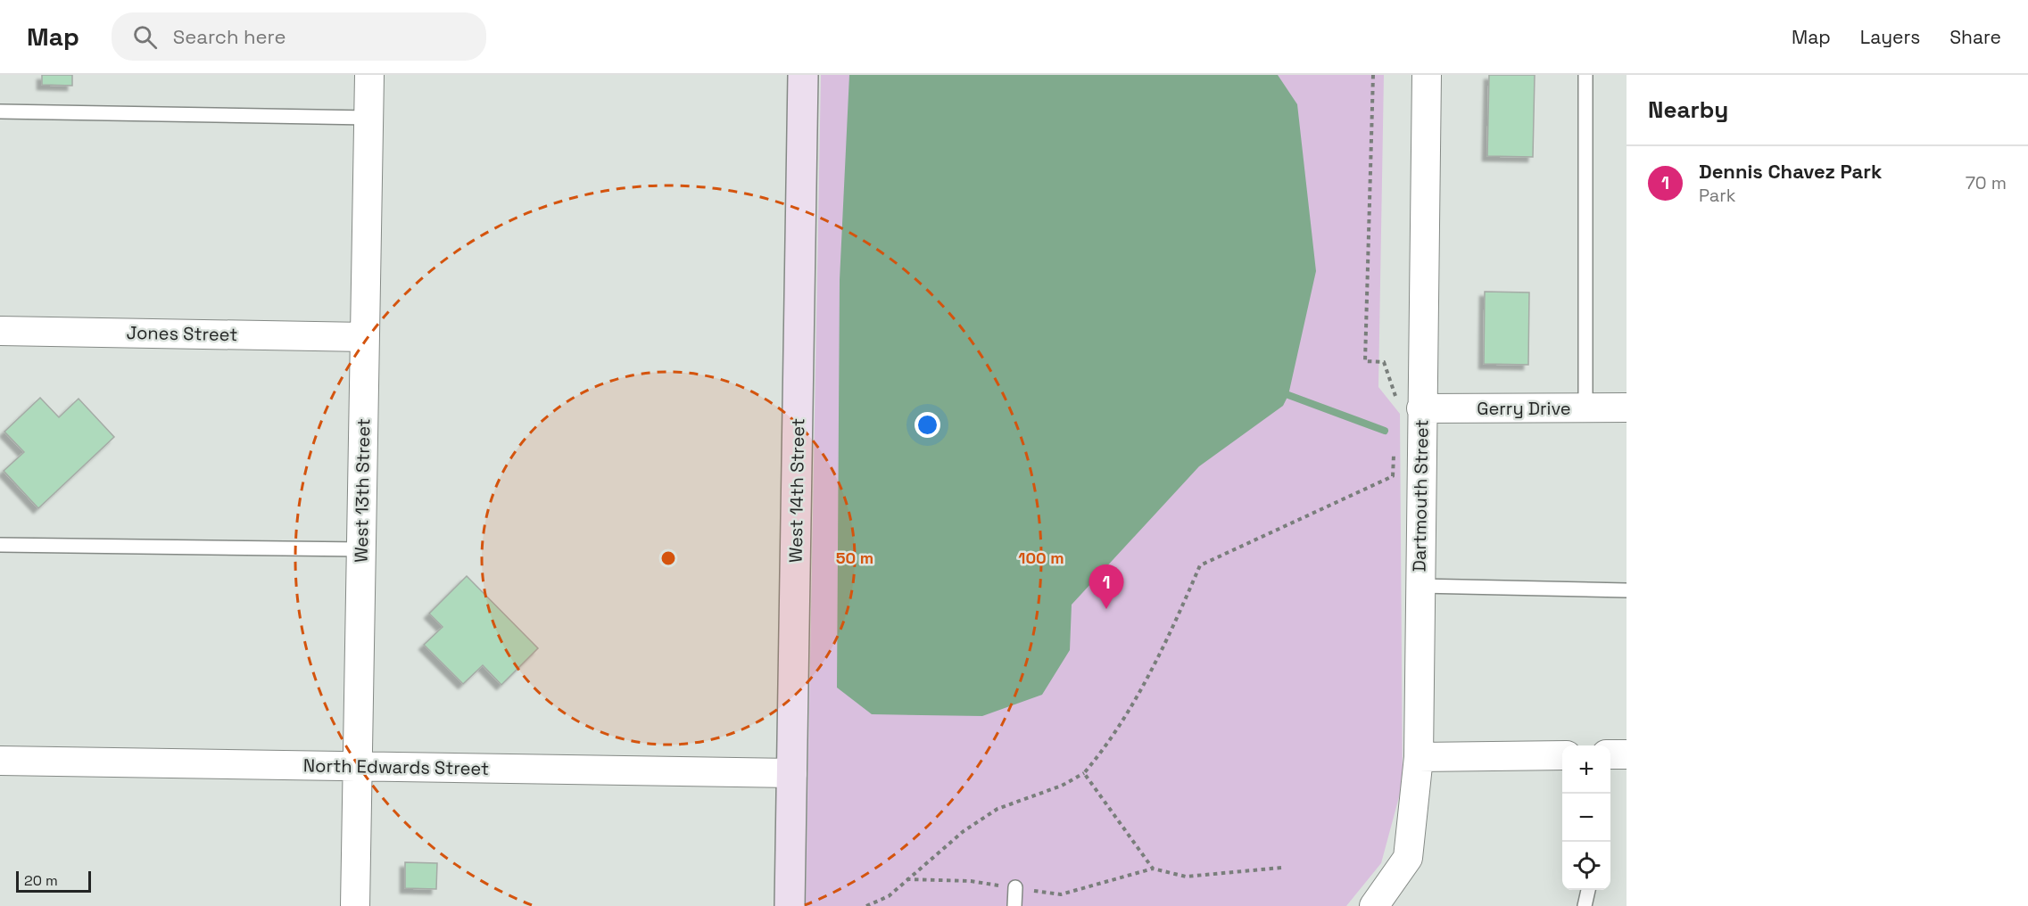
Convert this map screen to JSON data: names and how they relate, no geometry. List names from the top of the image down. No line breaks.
{"streets":{"street":["Jones Street","Gerry Drive","West 13th Street","West 14th Street","Dartmouth Street","North Edwards Street"]},"crossings":[["Jones Street","West 13th Street"],["Gerry Drive","Dartmouth Street"],["West 13th Street","North Edwards Street"],["West 14th Street","North Edwards Street"]],"scale_bar":"20 m","page":{"header":"Map","search":"Search here","nav":["Map","Layers","Share"],"heading":"Nearby","list":[{"mark":"1","name":"Dennis Chavez Park","note":"Park","value":"70 m"}],"pins":"1","map_buttons":["+","−"],"scale":"20 m"},"rings":["50 m","100 m"]}
